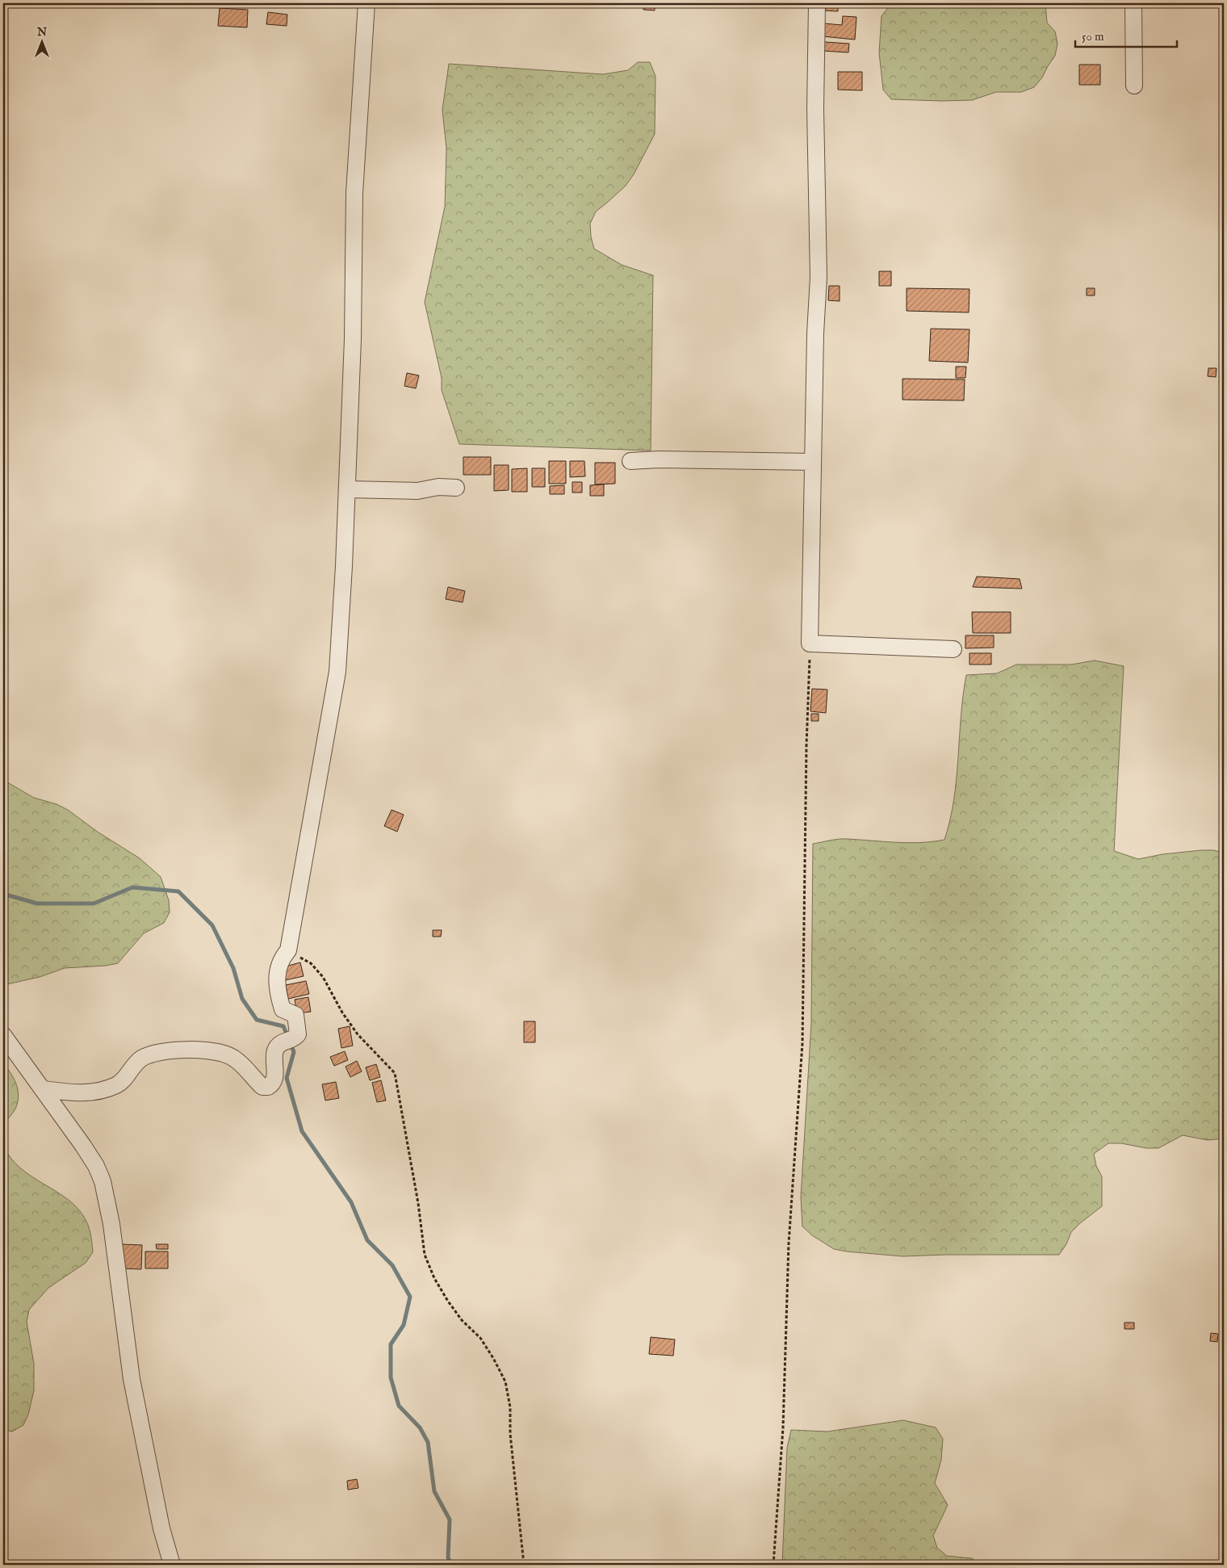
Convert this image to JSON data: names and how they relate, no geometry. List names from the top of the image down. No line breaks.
{"scale_bar":"50 m","north":"top"}
